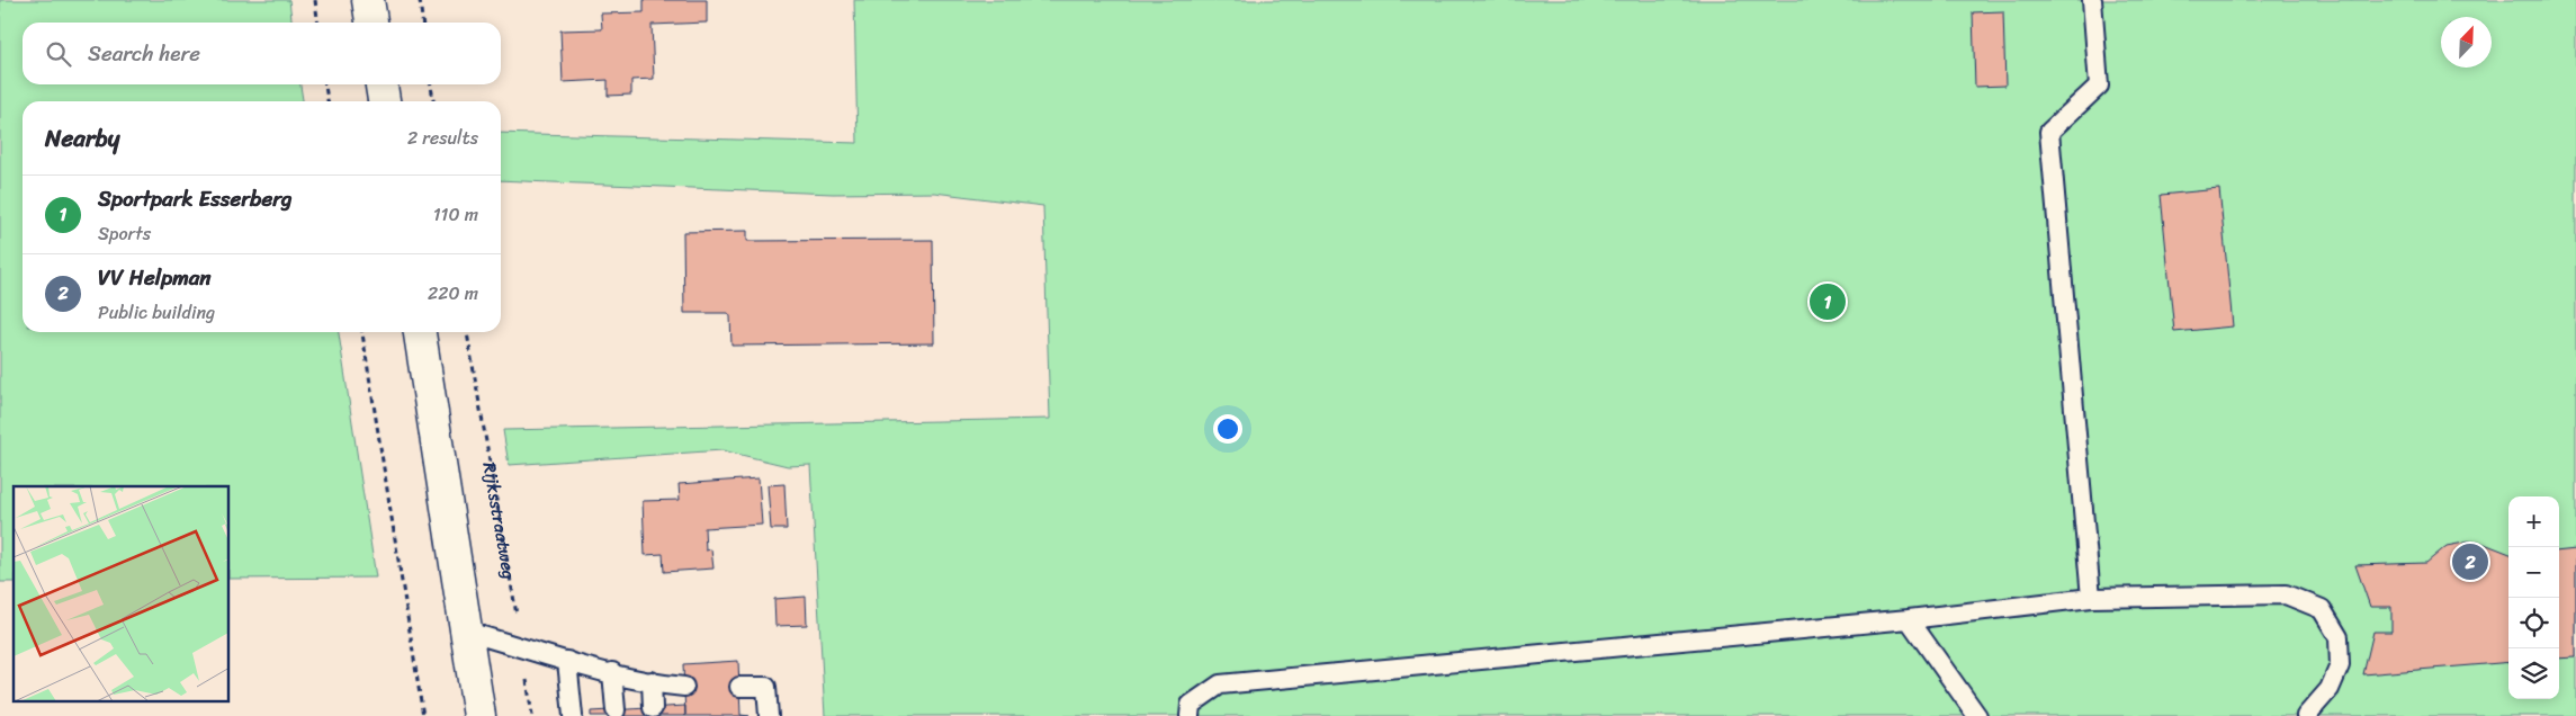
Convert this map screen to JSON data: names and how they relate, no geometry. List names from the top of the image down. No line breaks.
{"streets":{"path":["Rijksstraatweg"]},"north":"top right","page":{"search":"Search here","heading":["Nearby","2 results"],"list":[{"mark":"1","name":"Sportpark Esserberg","note":"Sports","value":"110 m"},{"mark":"2","name":"VV Helpman","note":"Public building","value":"220 m"}],"pins":["1","2"],"map_buttons":["+","−"]}}
